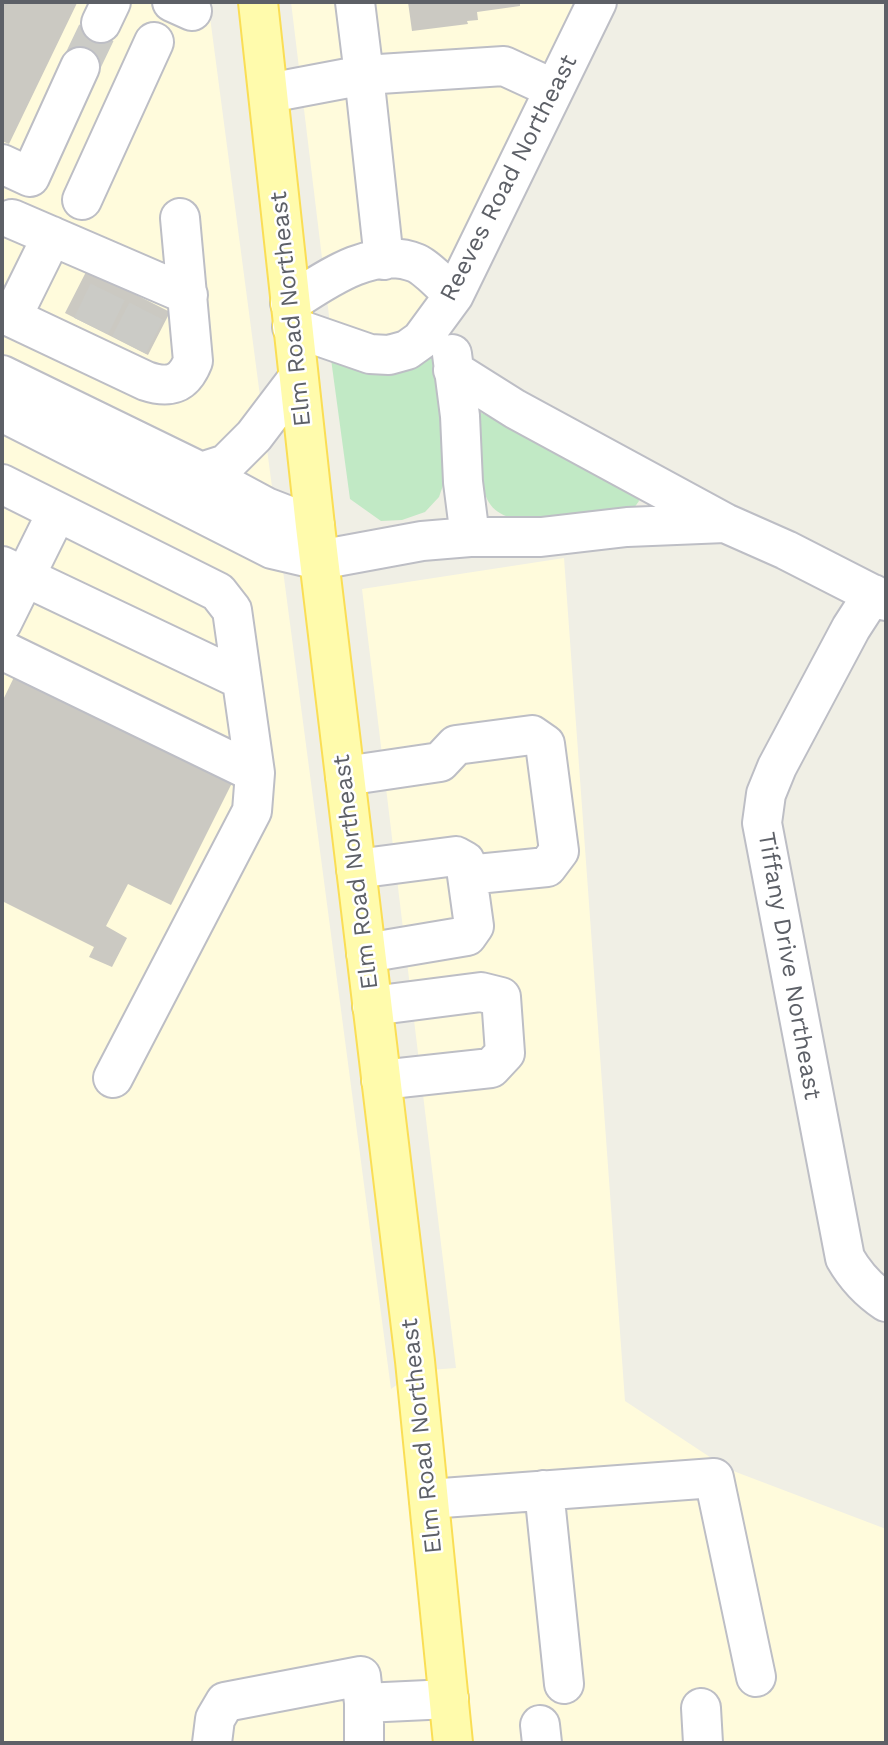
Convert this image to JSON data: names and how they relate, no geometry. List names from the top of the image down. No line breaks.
{"streets":{"main road":["Elm Road Northeast"],"street":["Reeves Road Northeast","Tiffany Drive Northeast"]},"crossings":[["Reeves Road Northeast","Elm Road Northeast"]]}
